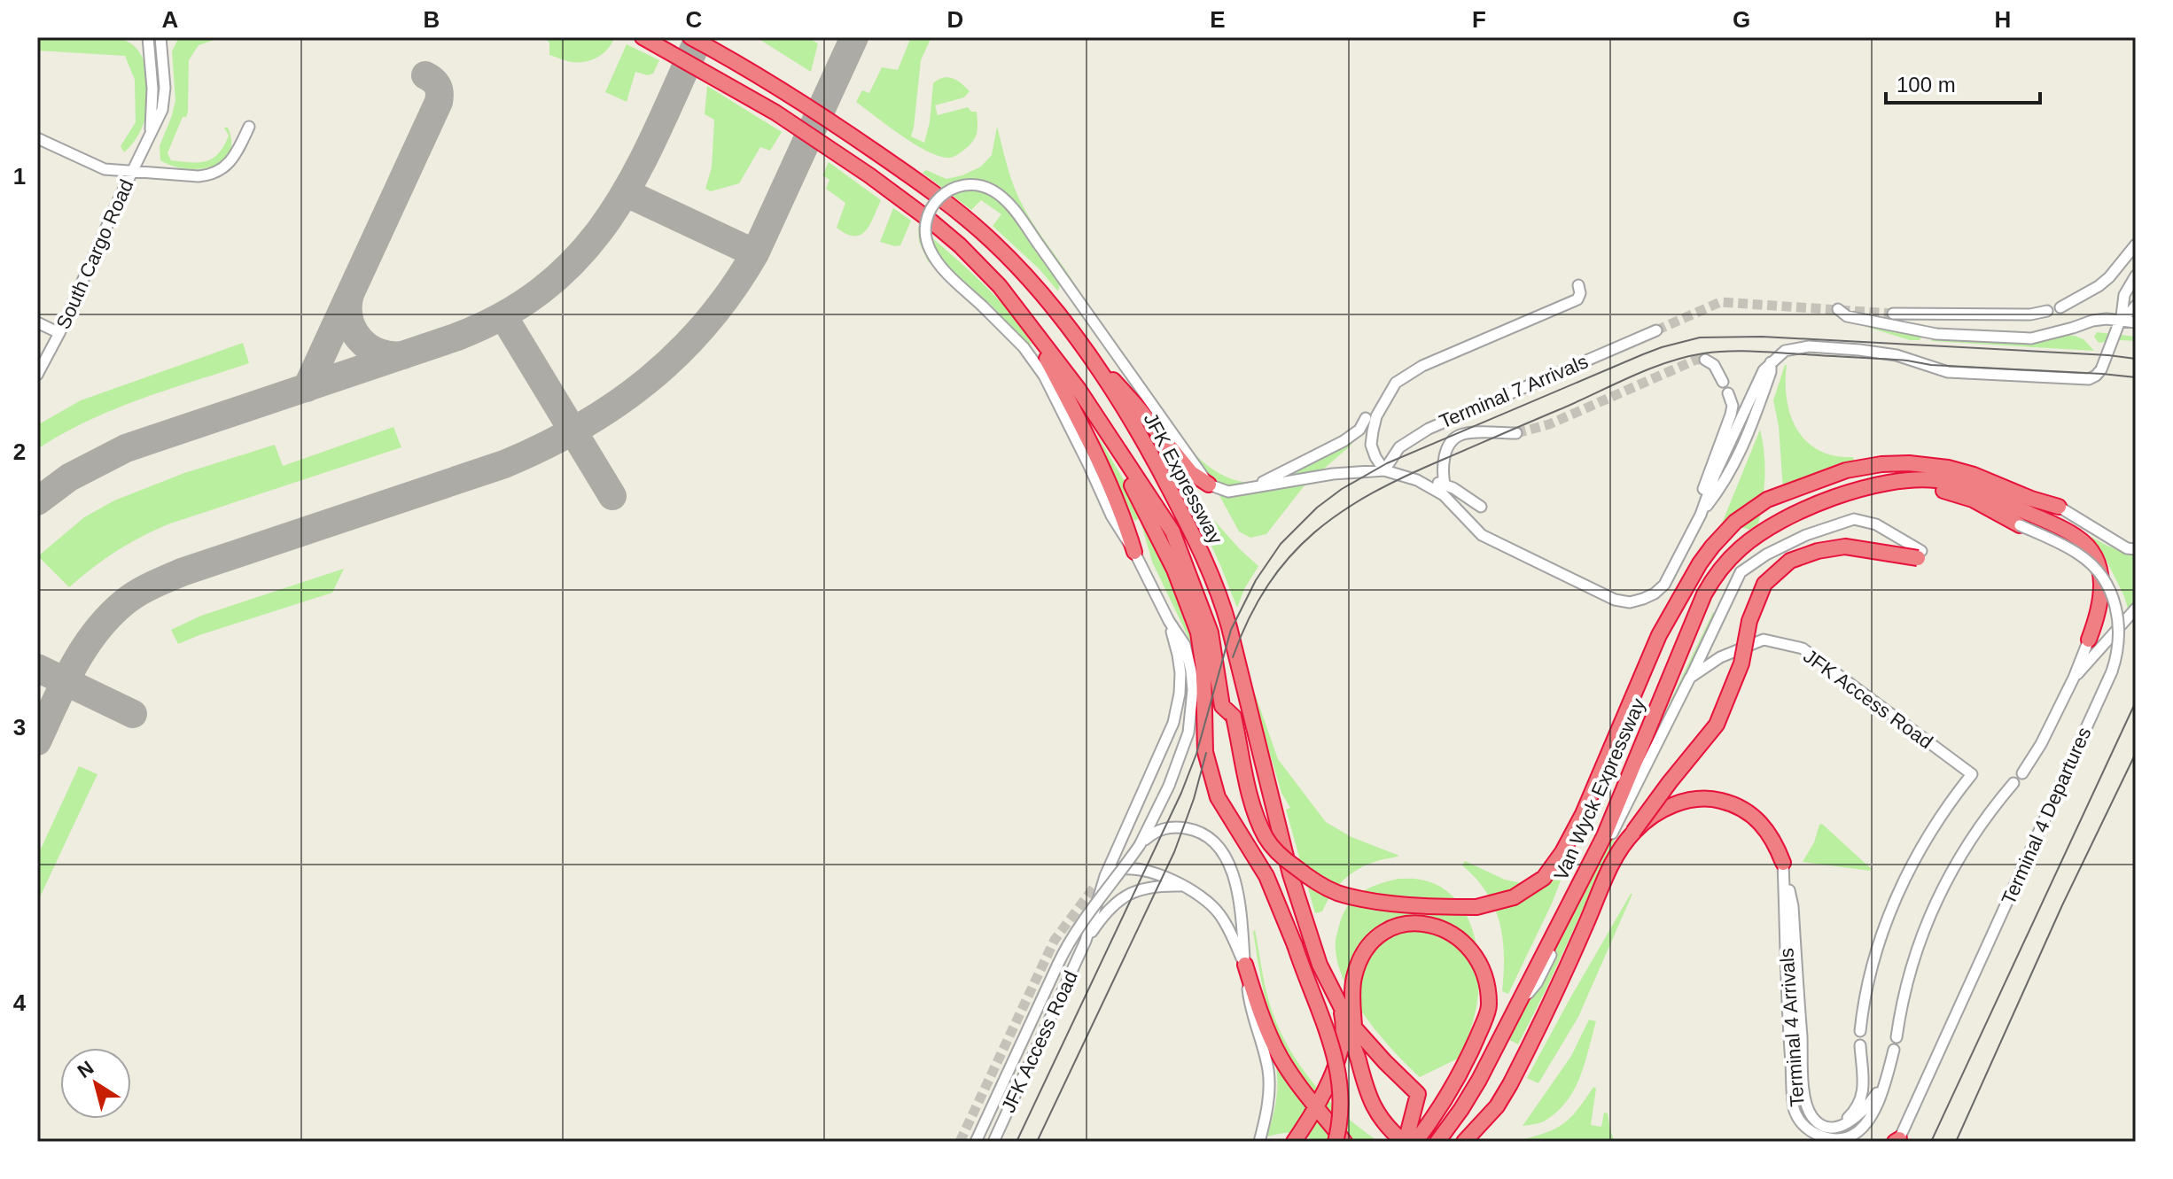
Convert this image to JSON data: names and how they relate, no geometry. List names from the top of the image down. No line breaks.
{"streets":{"highway":["JFK Expressway","Van Wyck Expressway"],"street":["South Cargo Road","Terminal 7 Arrivals","JFK Access Road","Terminal 4 Departures","Terminal 4 Arrivals"]},"crossings":[["JFK Access Road","Van Wyck Expressway"]],"scale_bar":"100 m","north":"top left","grid":{"columns":["A","B","C","D","E","F","G","H"],"rows":["1","2","3","4"]}}
